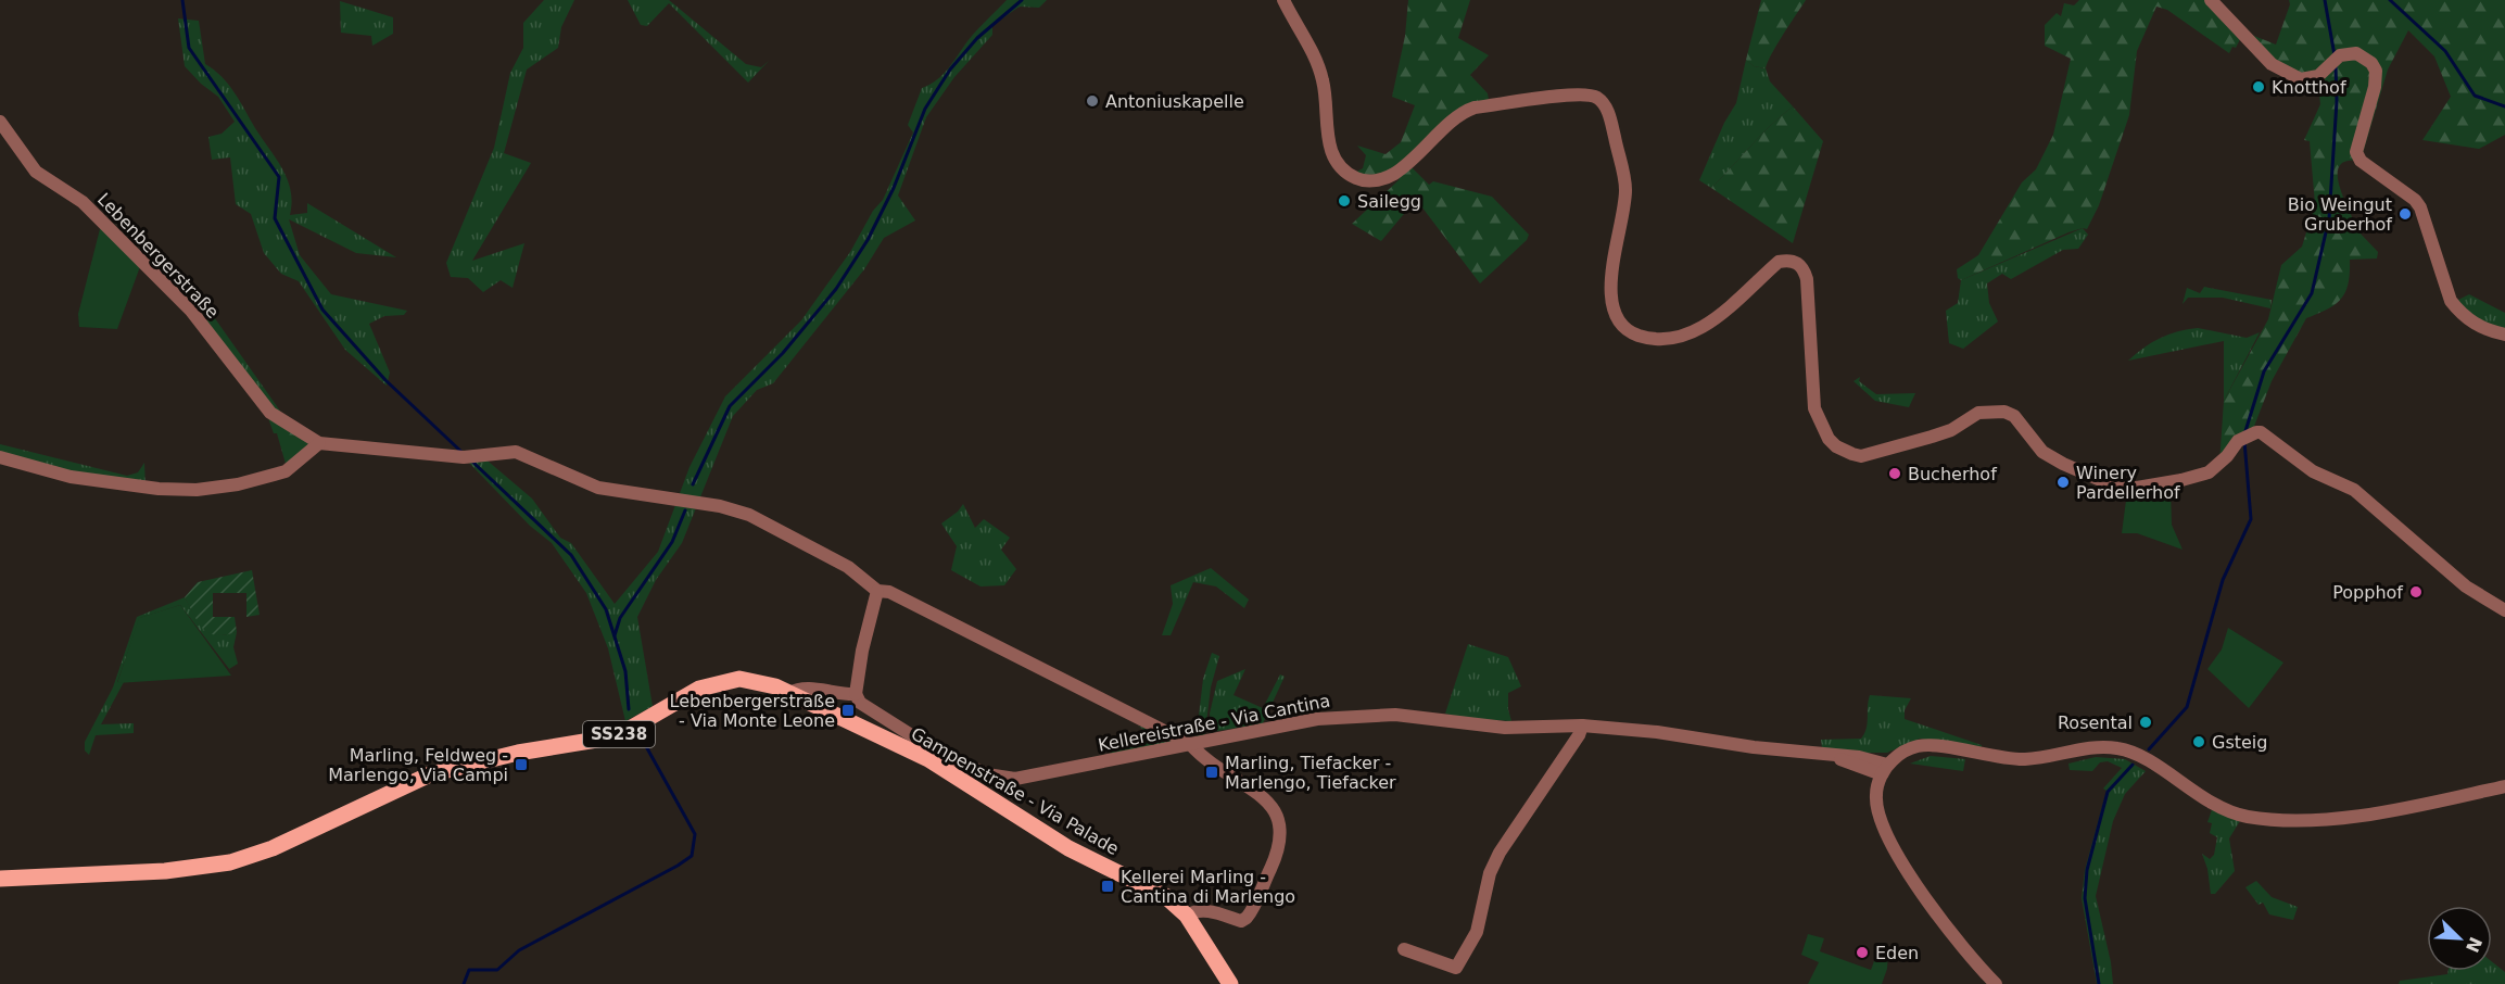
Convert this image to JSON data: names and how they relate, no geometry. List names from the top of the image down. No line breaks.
{"streets":{"main road":["SS238","Gampenstraße - Via Palade"],"street":["Lebenbergerstraße","Kellereistraße - Via Cantina"]},"crossings":[["Kellereistraße - Via Cantina","Gampenstraße - Via Palade"]],"places":{"other":["Knotthof","Antoniuskapelle","Sailegg","Bio Weingut Gruberhof","Bucherhof","Winery Pardellerhof","Popphof","Rosental","Gsteig","Eden"],"transit":["Lebenbergerstraße - Via Monte Leone","Marling, Feldweg - Marlengo, Via Campi","Marling, Tiefacker - Marlengo, Tiefacker","Kellerei Marling - Cantina di Marlengo"]},"north":"bottom right"}
